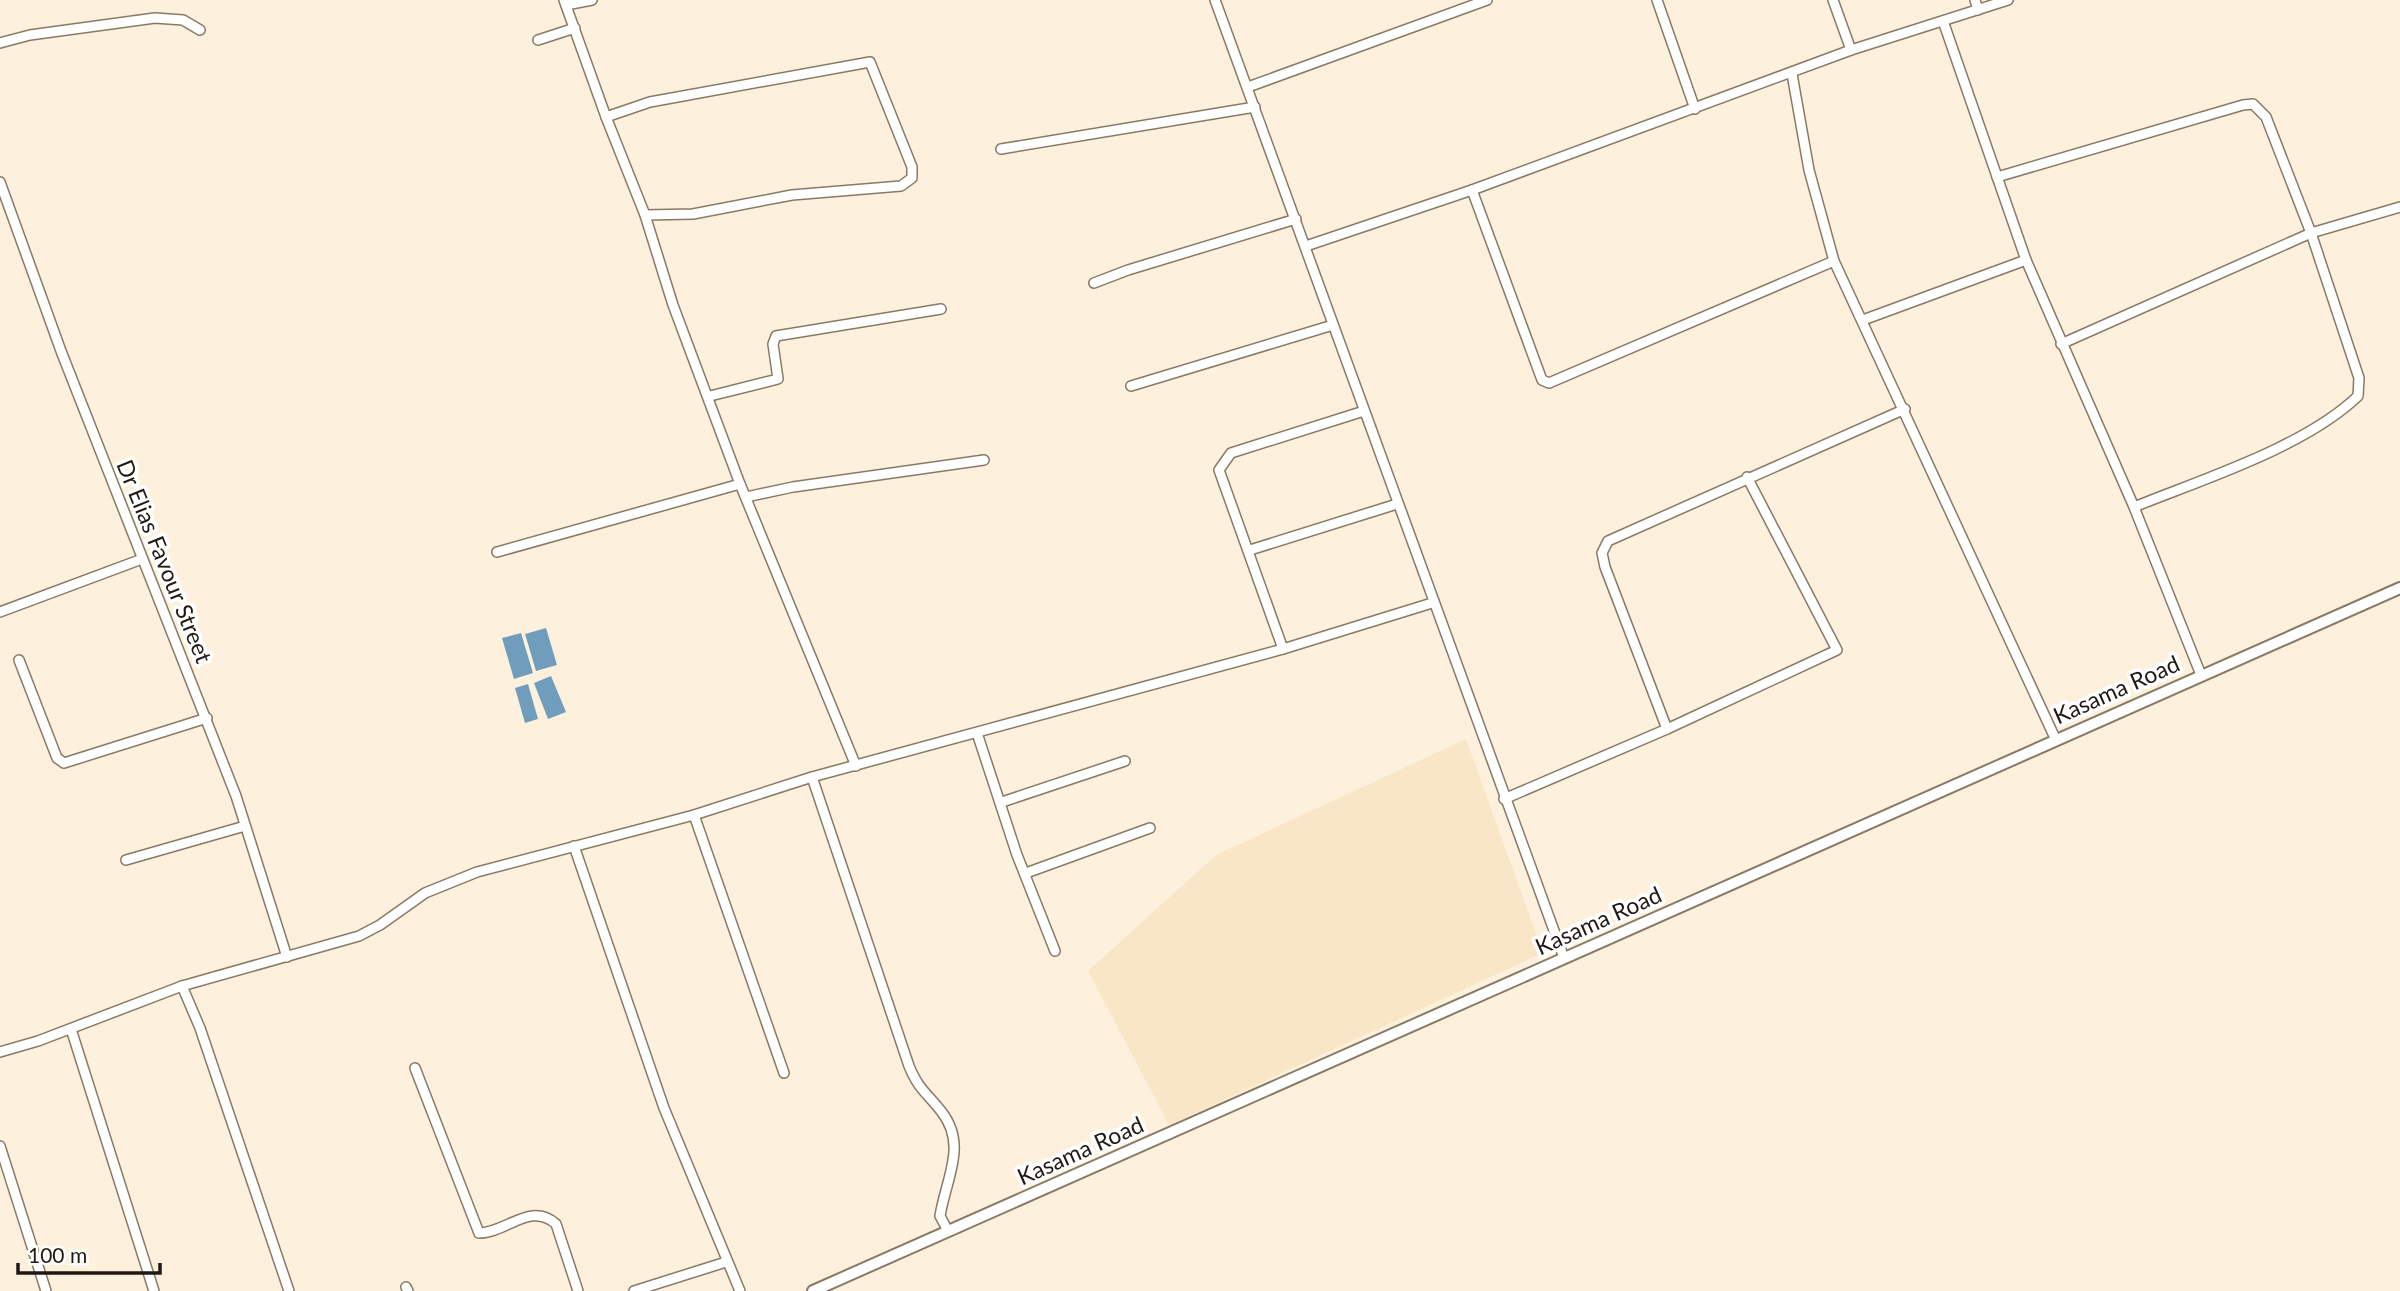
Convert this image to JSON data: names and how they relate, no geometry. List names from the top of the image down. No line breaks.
{"streets":{"street":["Dr Elias Favour Street","Kasama Road"]},"scale_bar":"100 m"}
